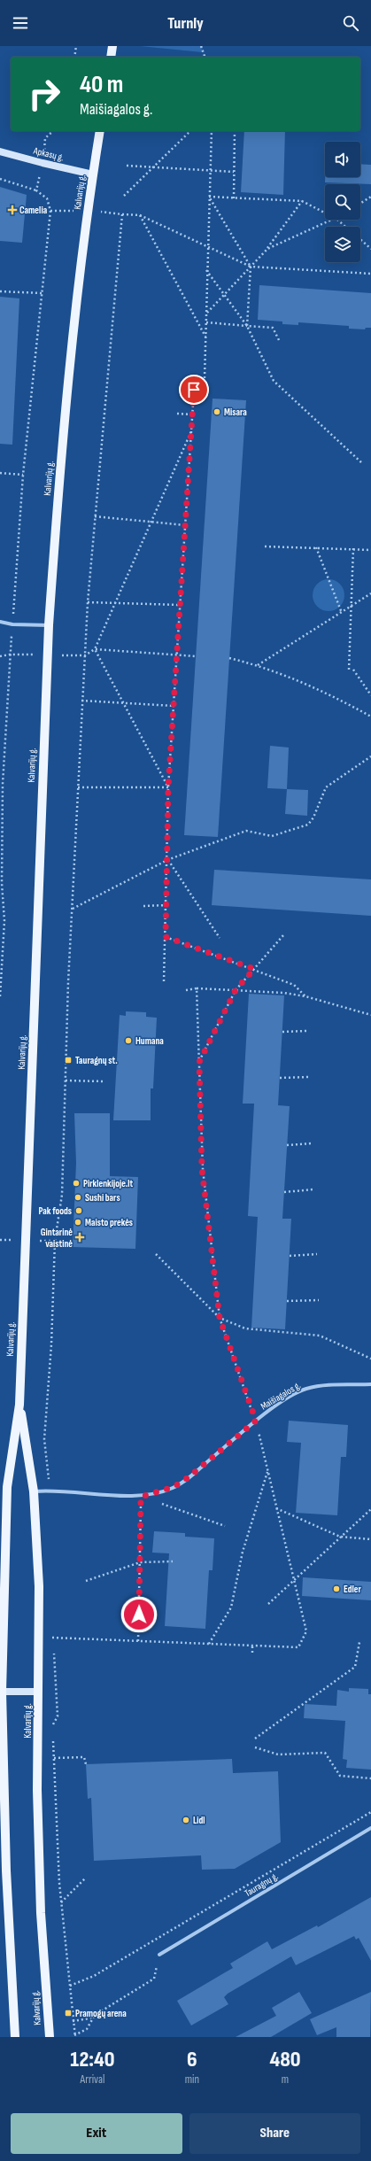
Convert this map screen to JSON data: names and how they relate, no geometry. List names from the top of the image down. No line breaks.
{"streets":{"main road":["Apkasų g.","Kalvarijų g."],"street":["Maišiagalos g.","Tauragnų g."]},"crossings":[["Apkasų g.","Kalvarijų g."],["Kalvarijų g.","Maišiagalos g."]],"places":{"health":["Camelia","Gintarinė vaistinė"],"other":["Misara","Humana","Pirklenkijoje.lt","Sushi bars","Pak foods","Maisto prekės","Edler","Lidl"],"transit":["Tauragnų st.","Pramogų arena"]},"page":{"header":"Turnly","turn":["40 m","Maišiagalos g."],"eta":["12:40","Arrival","6","min","480","m"],"buttons":["Exit","Share"]}}
